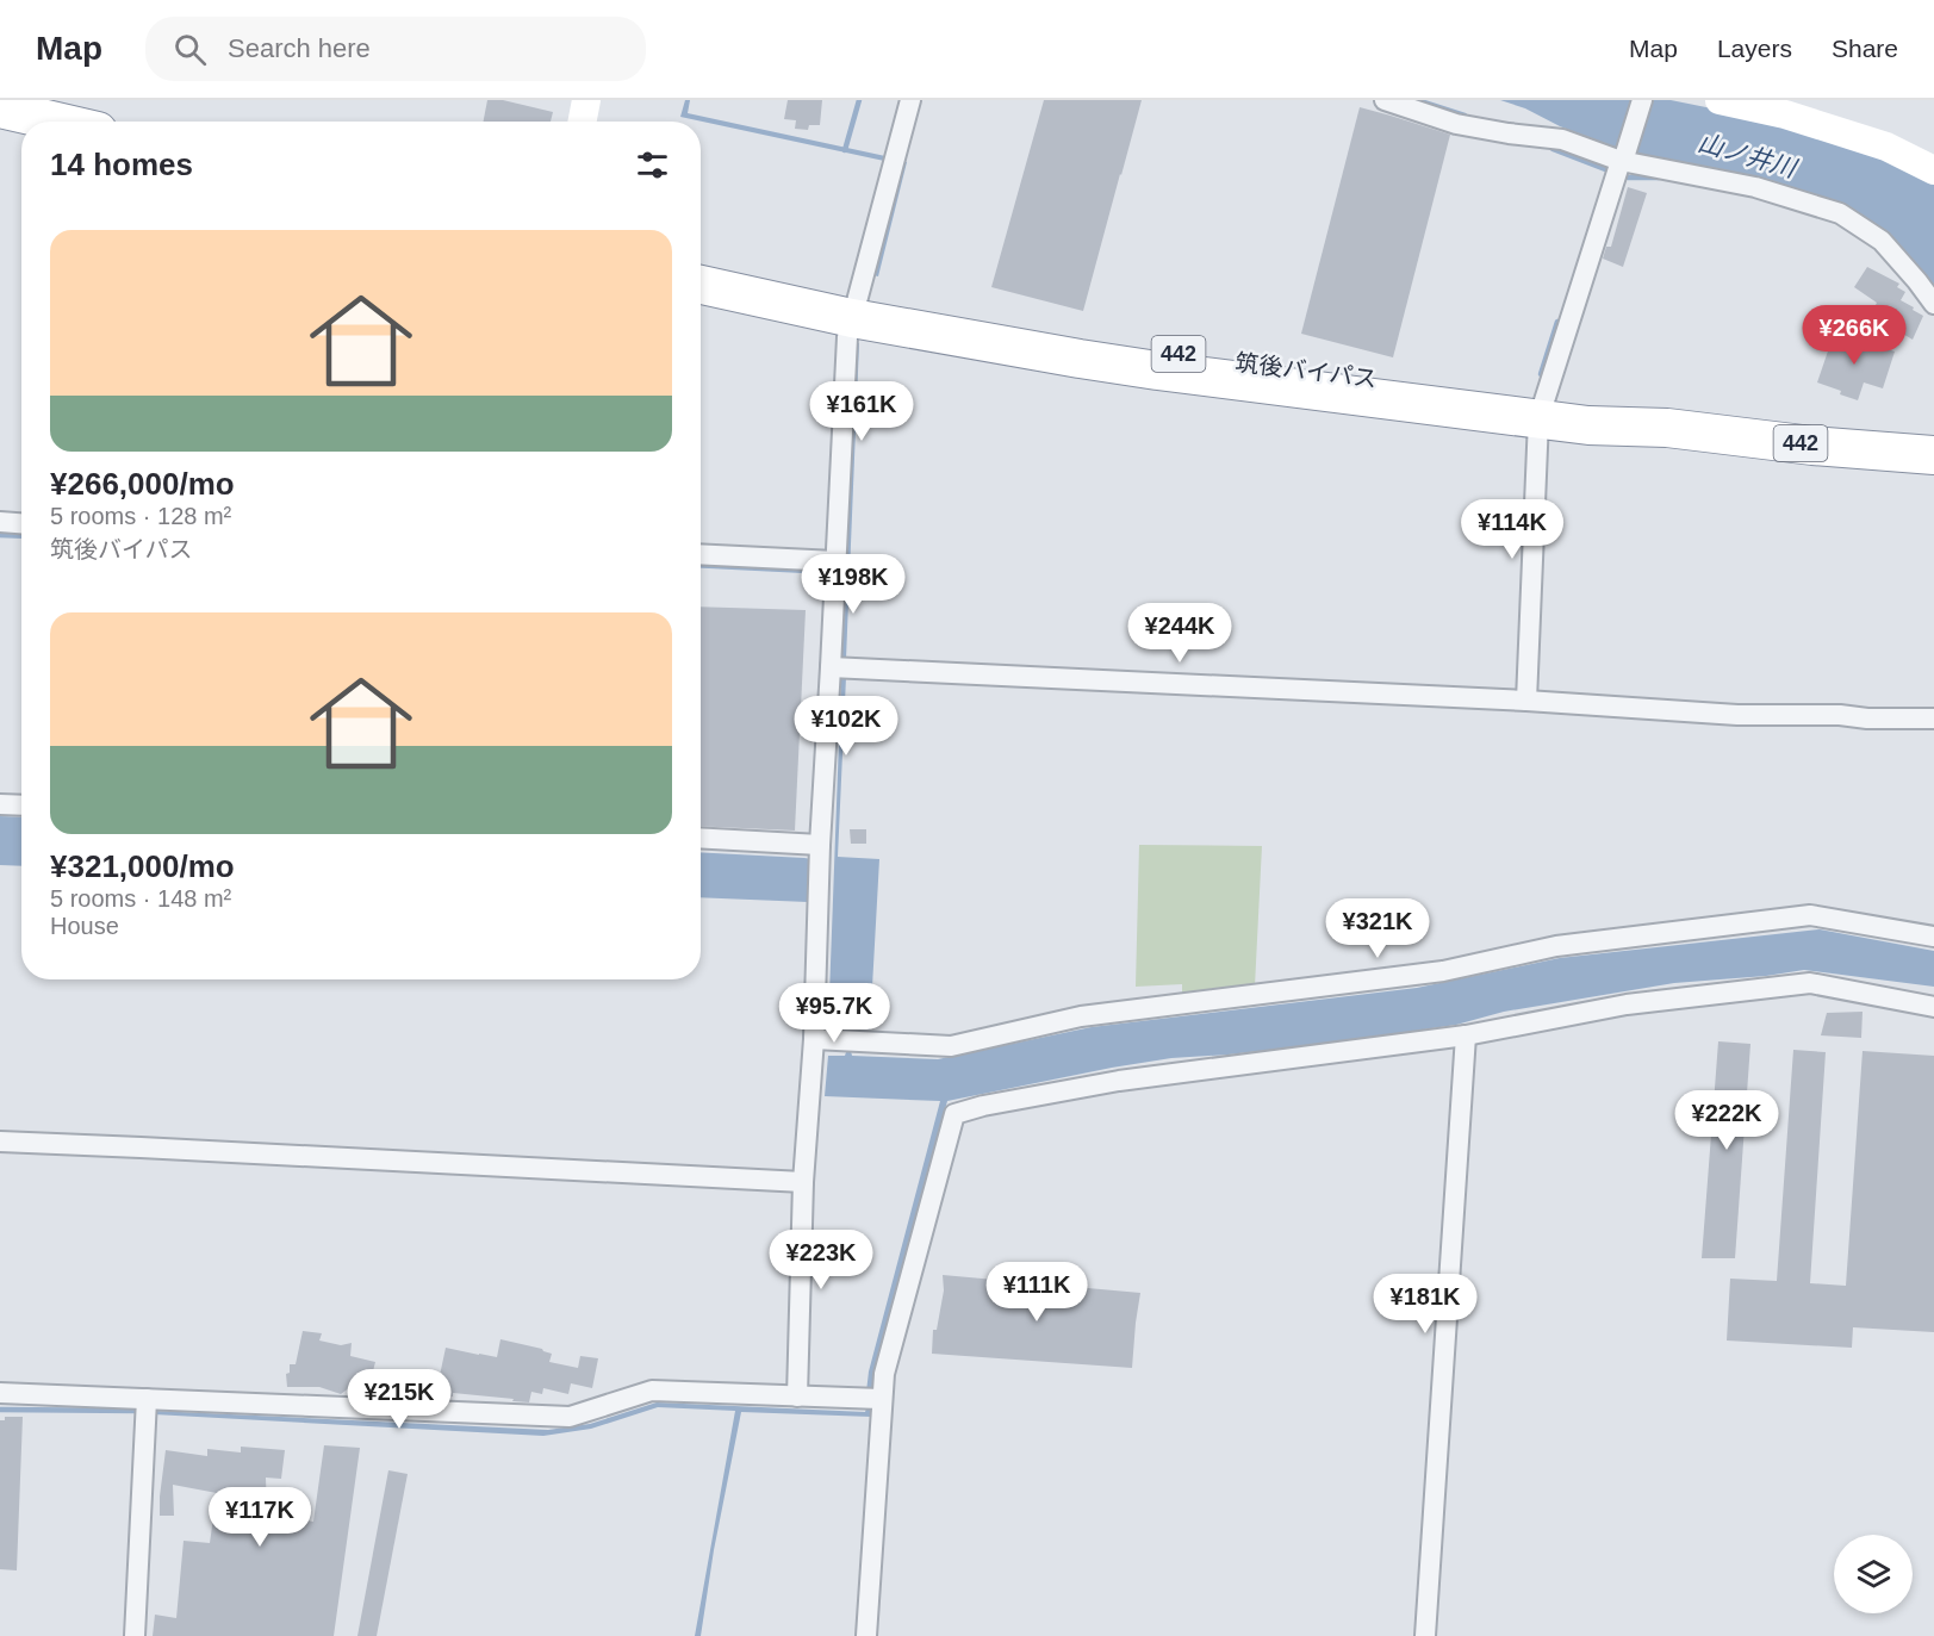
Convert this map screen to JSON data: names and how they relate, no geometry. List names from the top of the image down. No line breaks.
{"streets":{"highway":["442","筑後バイパス"]},"water":["山ノ井川"],"page":{"header":"Map","search":"Search here","nav":["Map","Layers","Share"],"heading":"14 homes","list":[{"name":"¥266,000/mo","note":"5 rooms · 128 m² · 筑後バイパス"},{"name":"¥321,000/mo","note":"5 rooms · 148 m² · House"}],"price":["¥266K","¥161K","¥114K","¥198K","¥244K","¥102K","¥321K","¥95.7K","¥222K","¥223K","¥111K","¥181K","¥215K","¥117K"]}}
